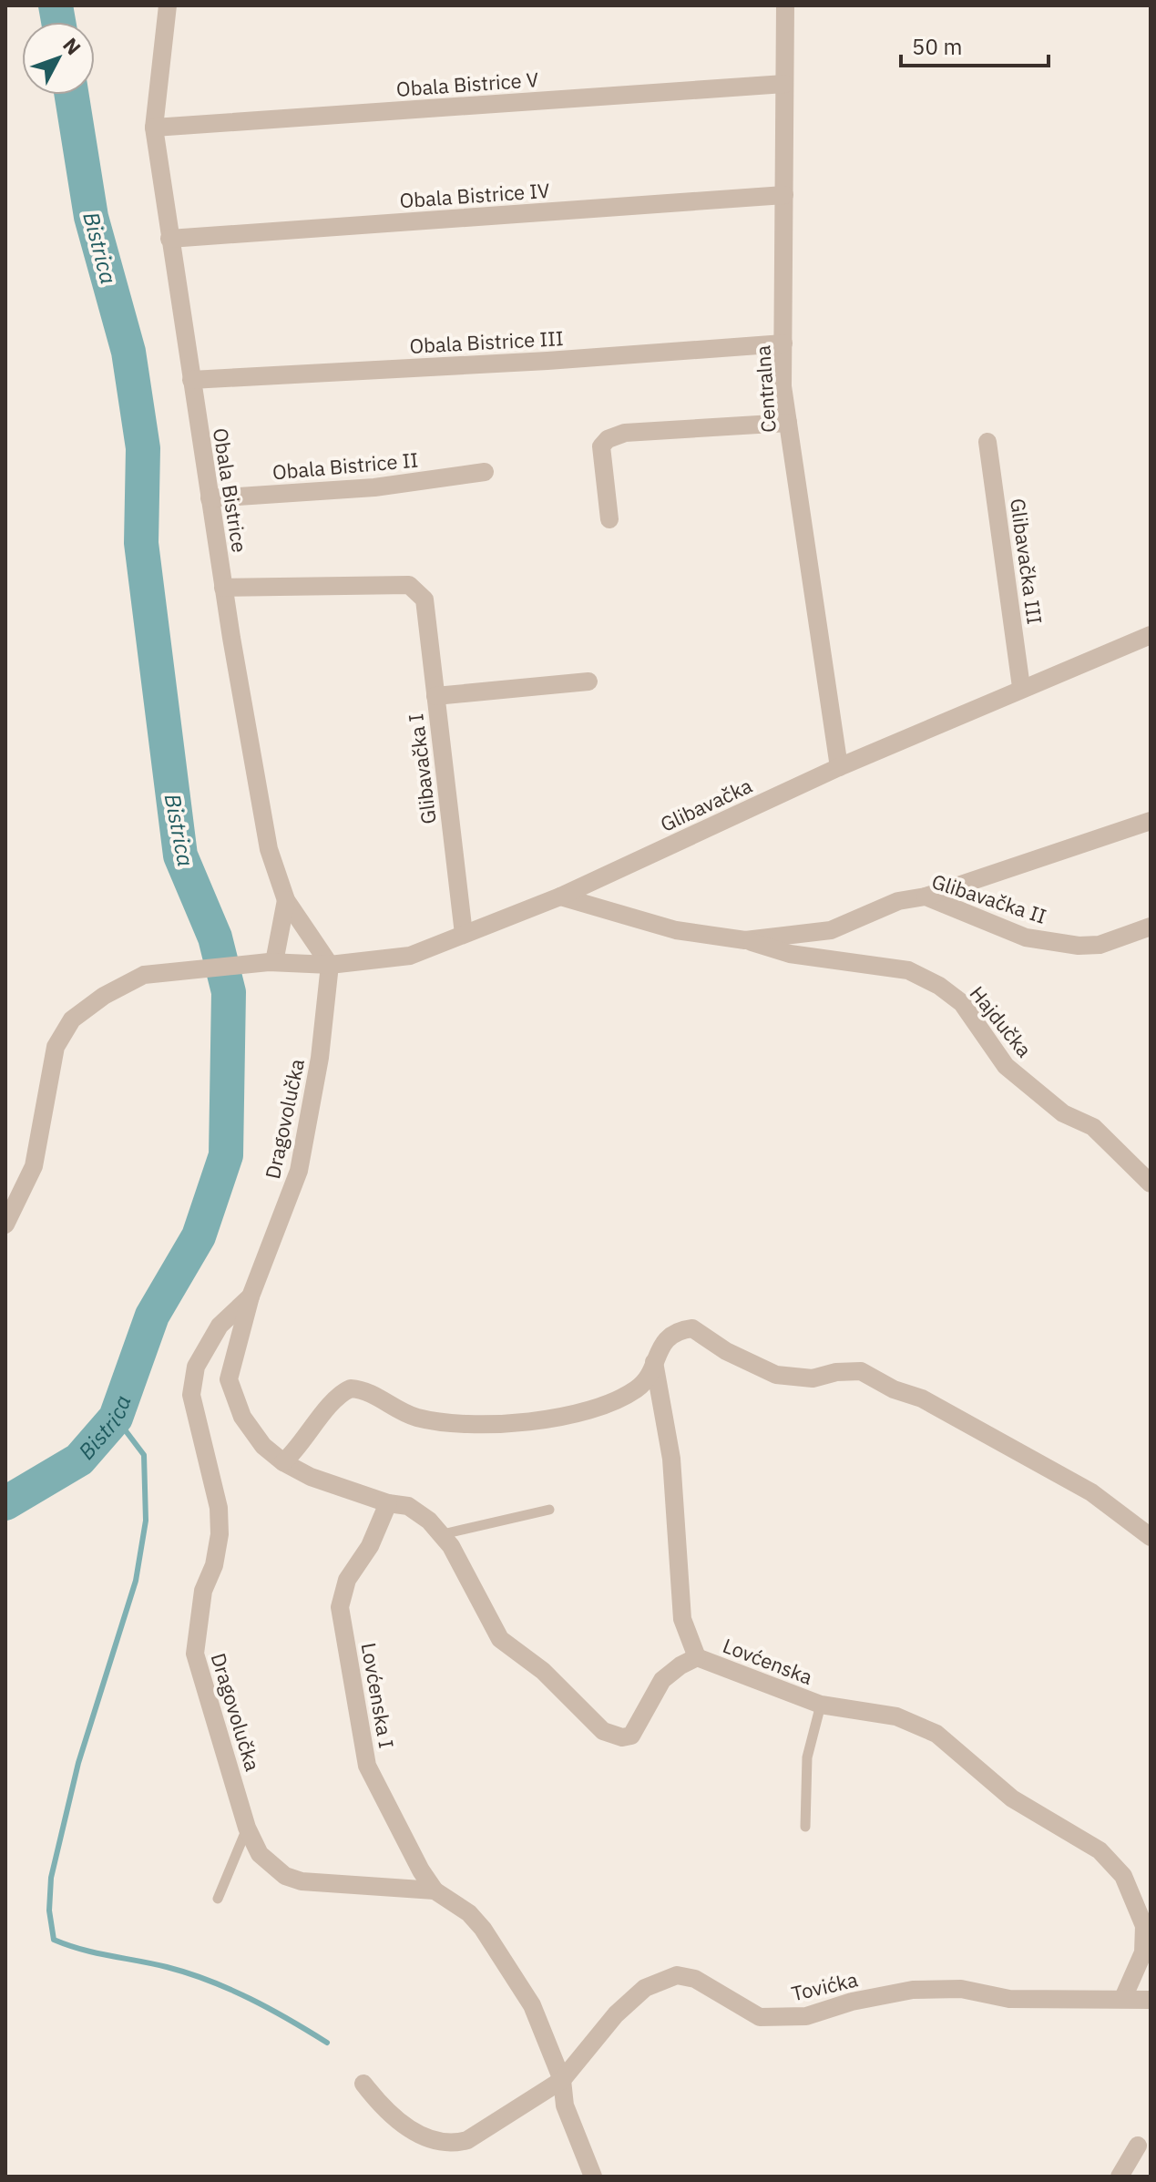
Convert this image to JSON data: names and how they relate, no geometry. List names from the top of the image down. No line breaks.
{"streets":{"street":["Obala Bistrice V","Obala Bistrice IV","Obala Bistrice III","Centralna","Obala Bistrice II","Obala Bistrice","Glibavačka III","Glibavačka I","Glibavačka","Glibavačka II","Hajdučka","Dragovolučka","Lovćenska","Lovćenska I","Tovićka"]},"crossings":[["Obala Bistrice V","Centralna"],["Obala Bistrice V","Obala Bistrice"],["Obala Bistrice IV","Centralna"],["Obala Bistrice IV","Obala Bistrice"],["Obala Bistrice III","Centralna"],["Obala Bistrice III","Obala Bistrice"],["Centralna","Glibavačka"],["Obala Bistrice II","Obala Bistrice"],["Obala Bistrice","Glibavačka I"],["Obala Bistrice","Glibavačka"],["Obala Bistrice","Dragovolučka"],["Glibavačka III","Glibavačka"],["Glibavačka I","Glibavačka"],["Glibavačka","Glibavačka II"],["Glibavačka","Dragovolučka"],["Glibavačka II","Hajdučka"],["Dragovolučka","Lovćenska"],["Dragovolučka","Lovćenska I"],["Dragovolučka","Tovićka"],["Lovćenska","Lovćenska I"],["Lovćenska","Tovićka"]],"water":["Bistrica"],"scale_bar":"50 m","north":"top right"}
